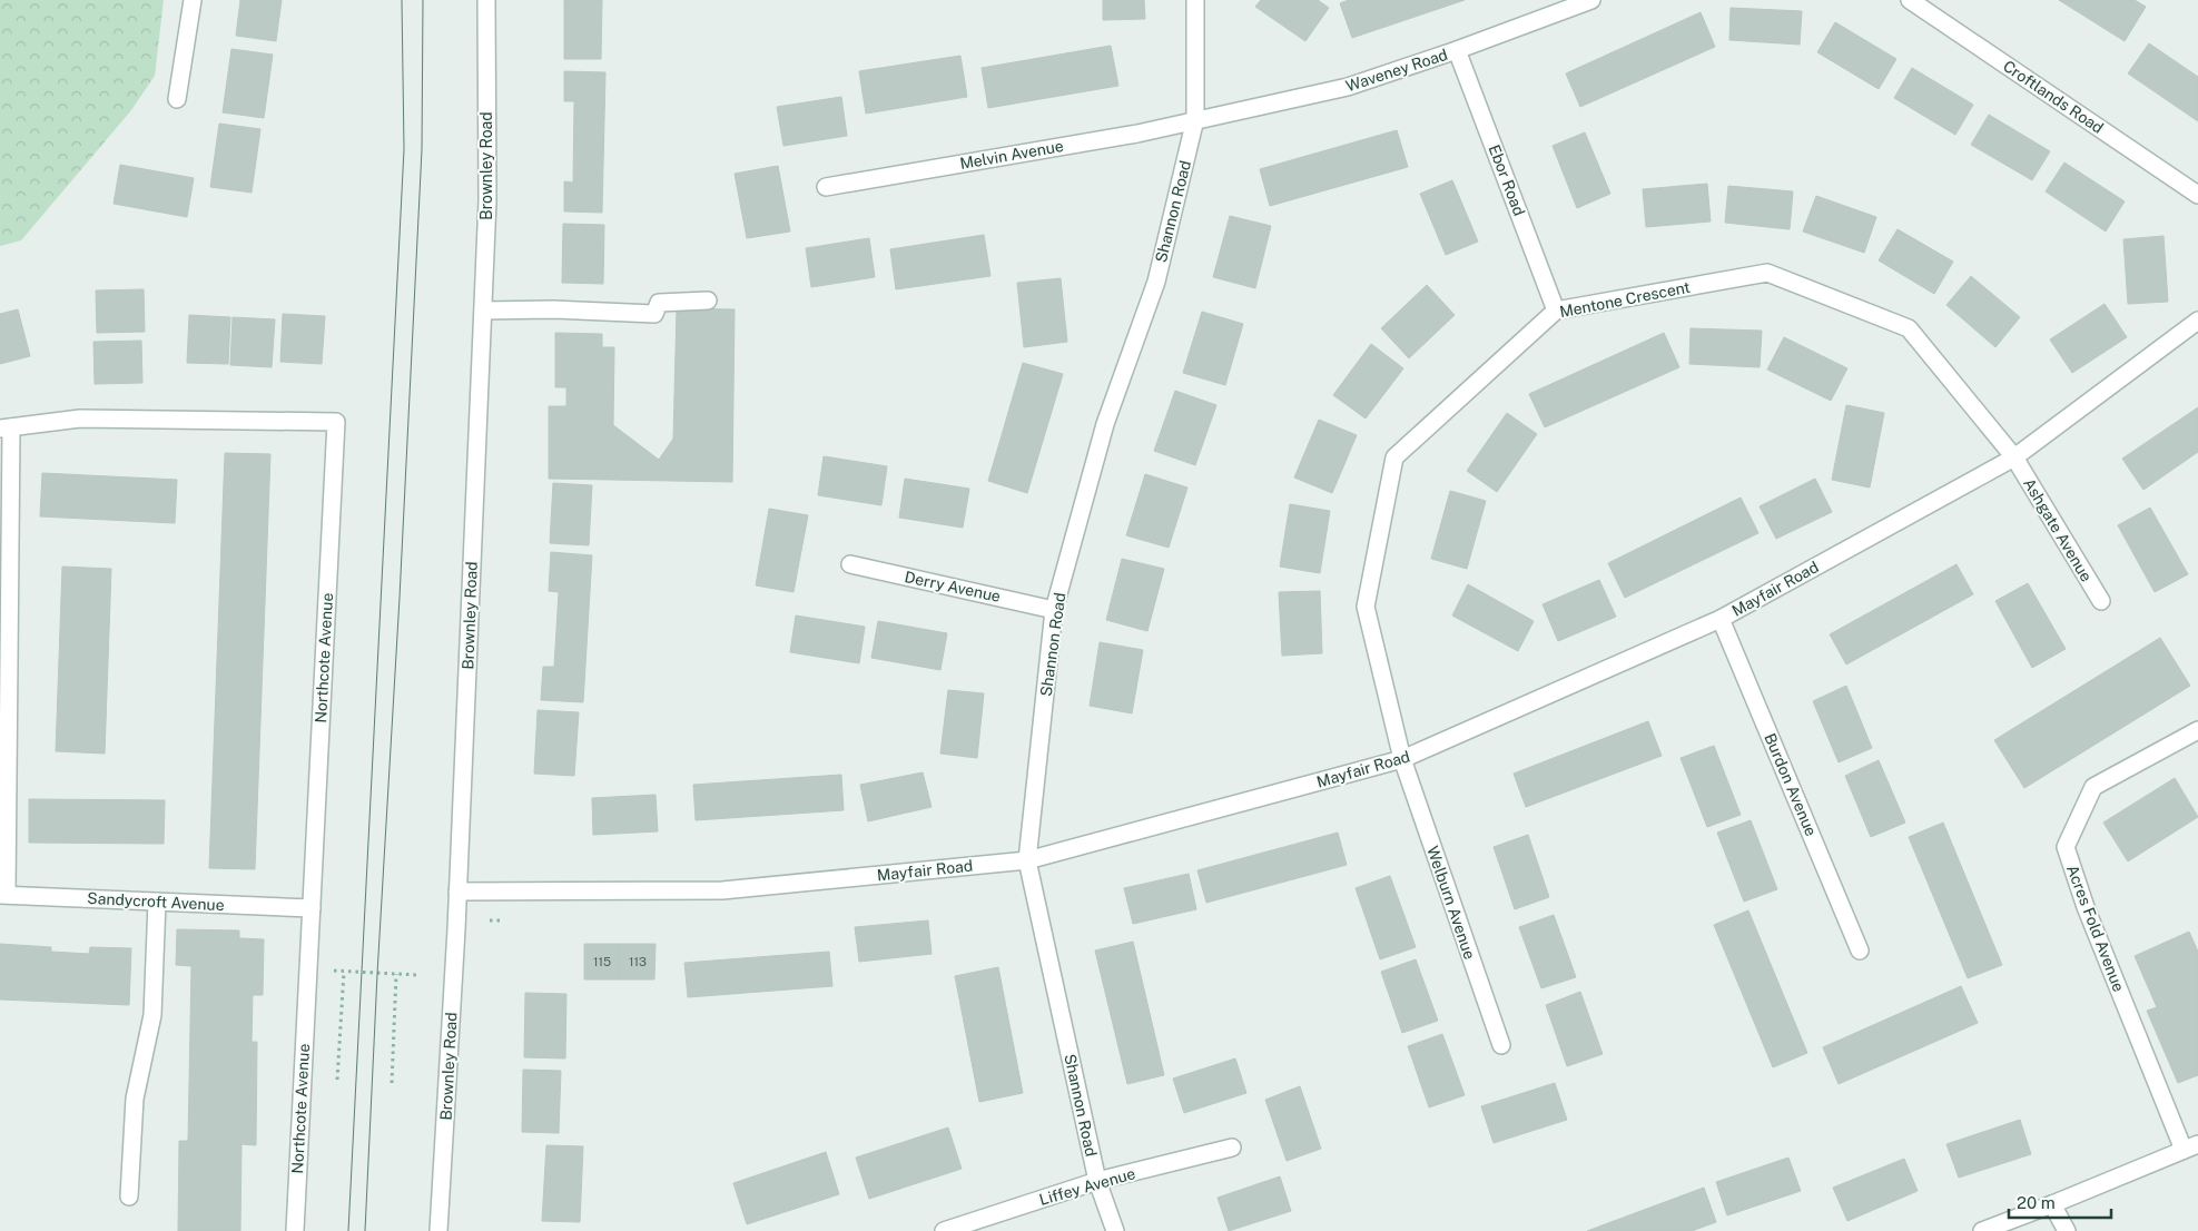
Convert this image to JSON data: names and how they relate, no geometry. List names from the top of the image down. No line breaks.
{"streets":{"street":["Waveney Road","Croftlands Road","Melvin Avenue","Brownley Road","Ebor Road","Shannon Road","Mentone Crescent","Ashgate Avenue","Derry Avenue","Mayfair Road","Northcote Avenue","Burdon Avenue","Sandycroft Avenue","Welburn Avenue","Acres Fold Avenue","Liffey Avenue"]},"crossings":[["Waveney Road","Melvin Avenue"],["Waveney Road","Ebor Road"],["Waveney Road","Shannon Road"],["Melvin Avenue","Shannon Road"],["Brownley Road","Mayfair Road"],["Ebor Road","Mentone Crescent"],["Shannon Road","Derry Avenue"],["Shannon Road","Mayfair Road"],["Shannon Road","Liffey Avenue"],["Mentone Crescent","Ashgate Avenue"],["Mentone Crescent","Mayfair Road"],["Mentone Crescent","Welburn Avenue"],["Ashgate Avenue","Mayfair Road"],["Mayfair Road","Burdon Avenue"],["Mayfair Road","Welburn Avenue"],["Northcote Avenue","Sandycroft Avenue"]],"house_numbers":["115","113"],"scale_bar":"20 m"}
